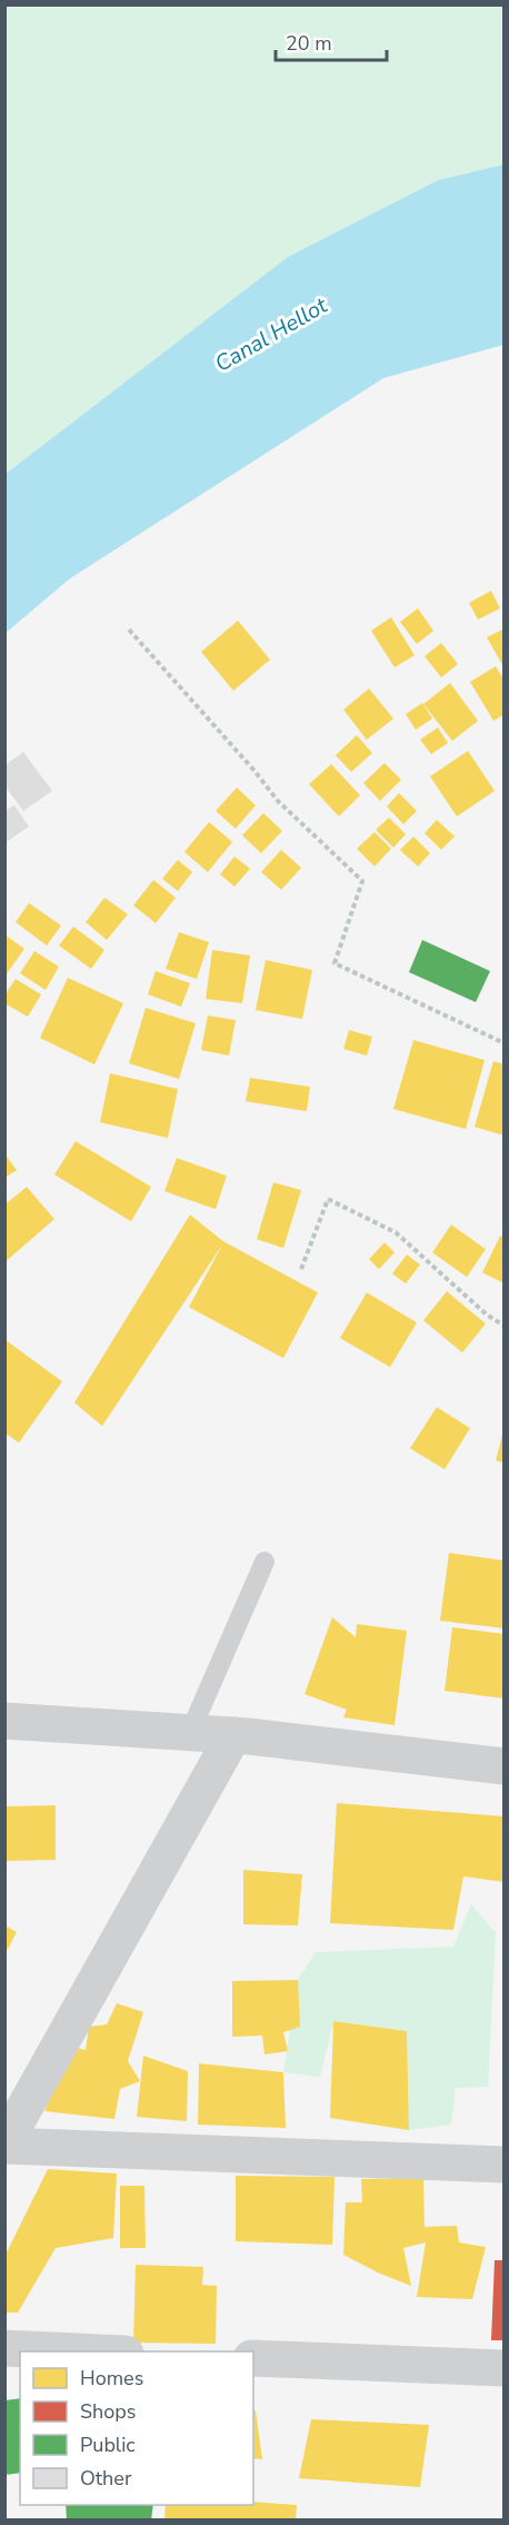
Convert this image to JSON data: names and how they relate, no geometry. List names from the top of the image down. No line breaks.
{"water":["Canal Hellot"],"legend":["Homes","Shops","Public","Other"],"scale_bar":"20 m"}
